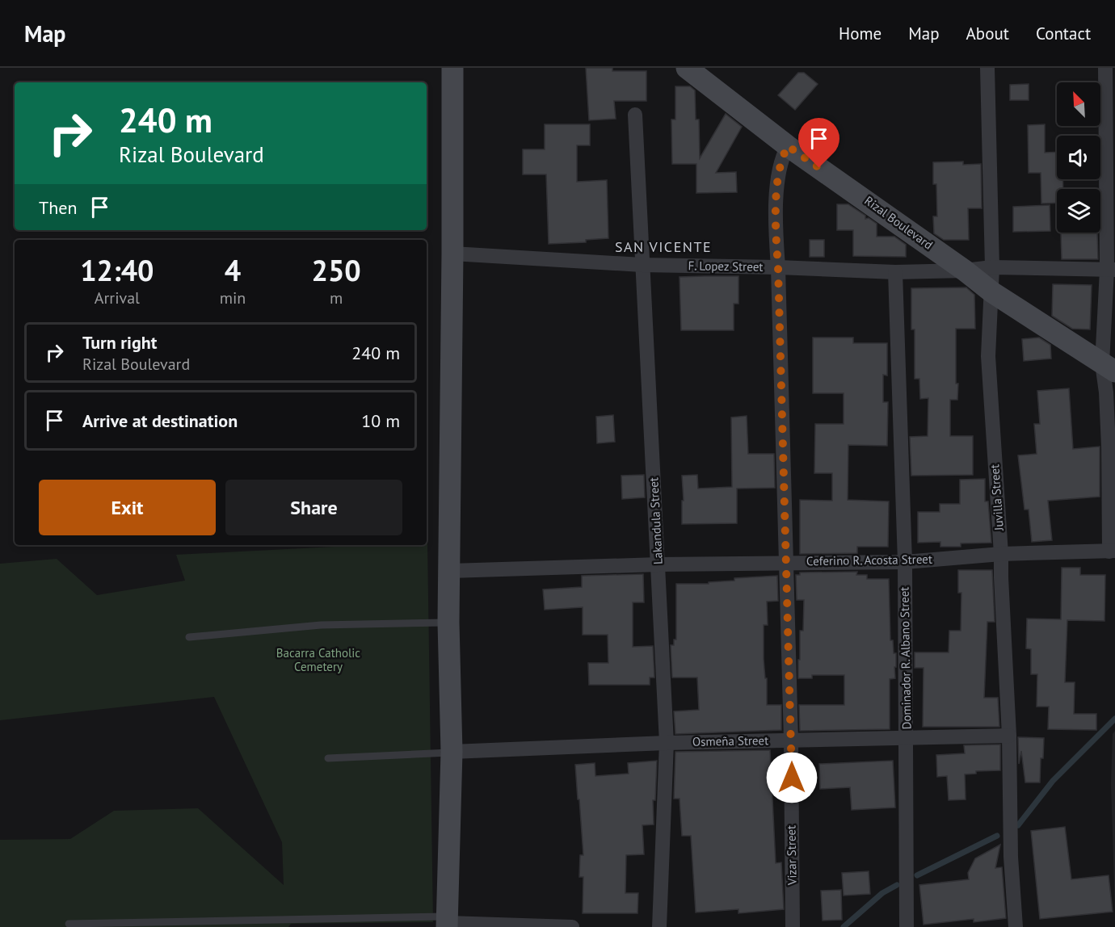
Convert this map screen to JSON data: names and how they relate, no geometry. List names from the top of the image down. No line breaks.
{"streets":{"street":["Rizal Boulevard","F. Lopez Street","Juvilla Street","Lakandula Street","Ceferino R. Acosta Street","Dominador R. Albano Street","Osmeña Street","Vizar Street"]},"crossings":[["Rizal Boulevard","F. Lopez Street"],["Rizal Boulevard","Juvilla Street"],["Rizal Boulevard","Vizar Street"],["F. Lopez Street","Juvilla Street"],["F. Lopez Street","Lakandula Street"],["F. Lopez Street","Dominador R. Albano Street"],["F. Lopez Street","Vizar Street"],["Juvilla Street","Ceferino R. Acosta Street"],["Juvilla Street","Osmeña Street"],["Lakandula Street","Ceferino R. Acosta Street"],["Lakandula Street","Osmeña Street"],["Ceferino R. Acosta Street","Dominador R. Albano Street"],["Ceferino R. Acosta Street","Vizar Street"],["Dominador R. Albano Street","Osmeña Street"],["Osmeña Street","Vizar Street"]],"districts":["SAN VICENTE"],"parks":["Bacarra Catholic Cemetery"],"north":"top left","page":{"header":"Map","nav":["Home","Map","About","Contact"],"turn":["240 m","Rizal Boulevard"],"then":"Then","eta":["12:40","Arrival","4","min","250","m"],"list":[{"name":"Turn right","note":"Rizal Boulevard","value":"240 m"},{"name":"Arrive at destination","value":"10 m"}],"buttons":["Exit","Share"]}}
